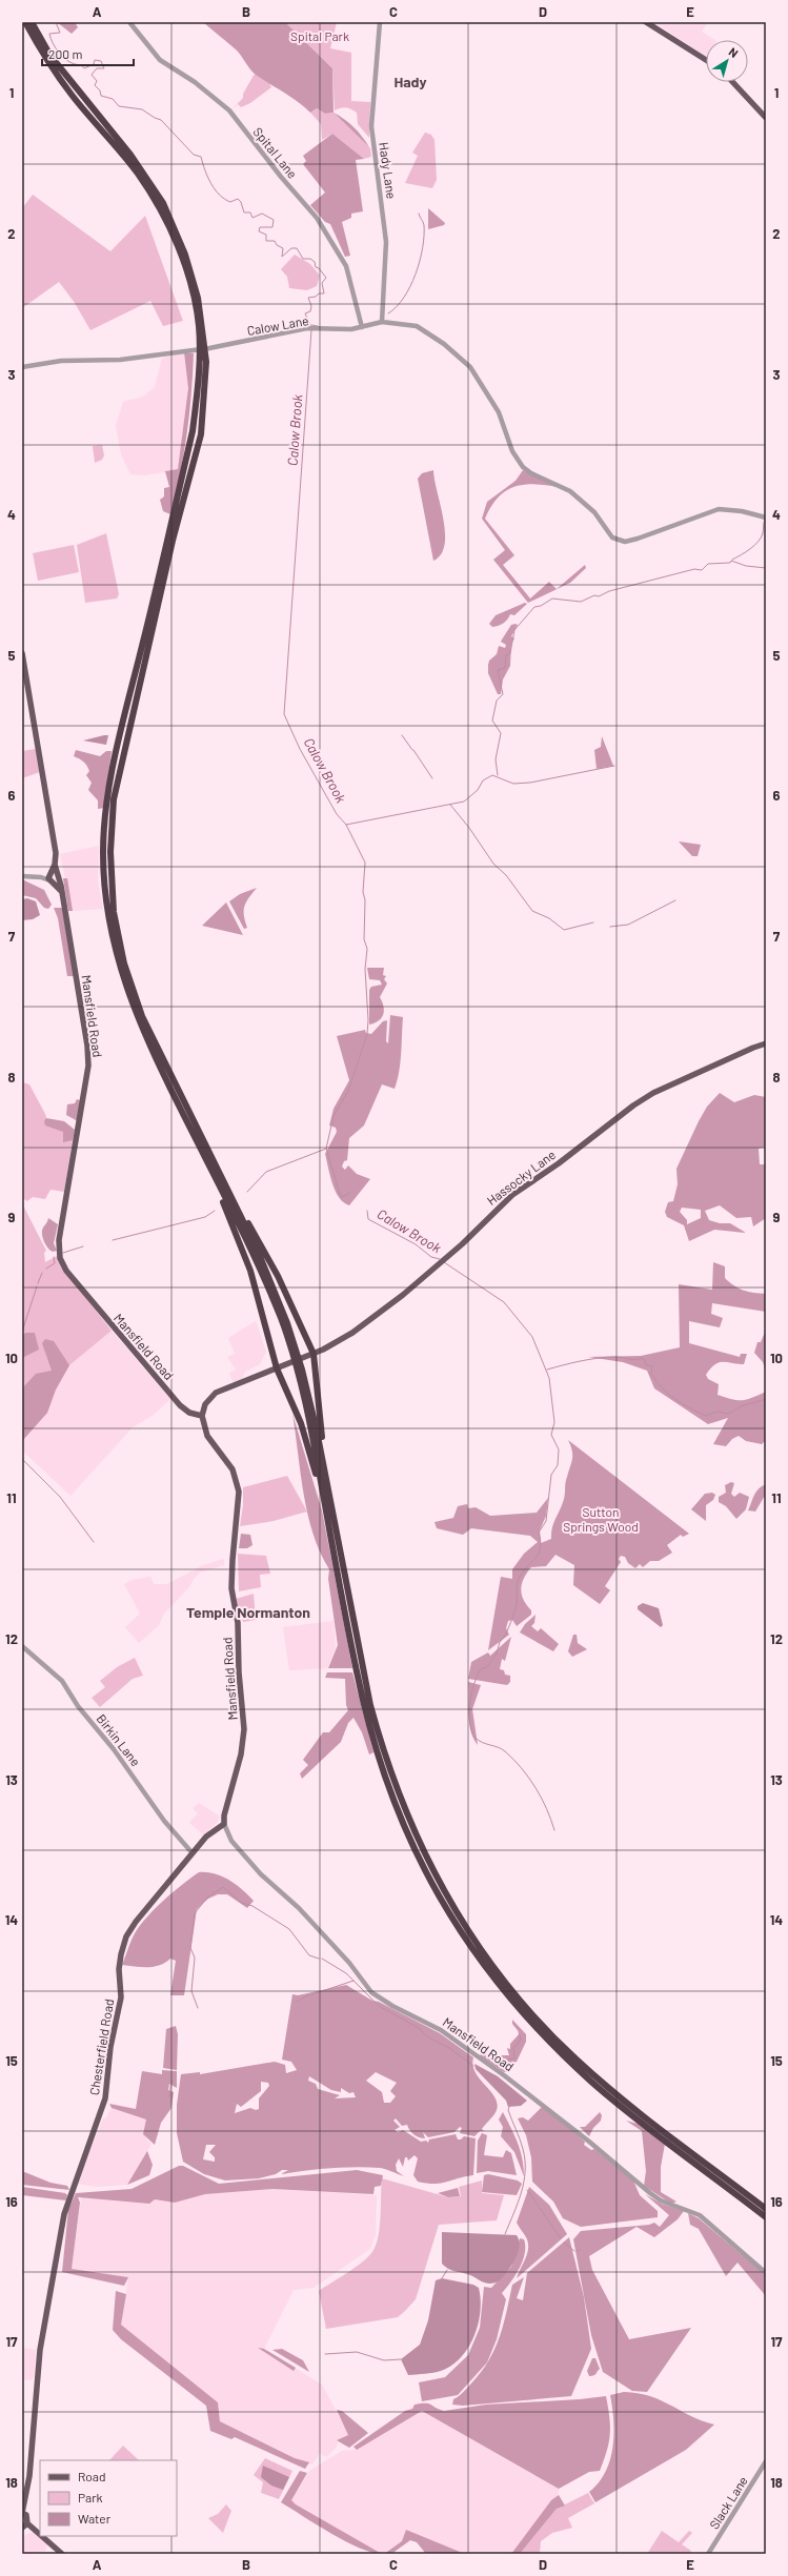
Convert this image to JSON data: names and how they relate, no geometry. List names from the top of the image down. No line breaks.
{"streets":{"main road":["Mansfield Road","Hassocky Lane","Chesterfield Road"],"street":["Spital Lane","Hady Lane","Calow Lane","Birkin Lane","Slack Lane"]},"crossings":[["Spital Lane","Calow Lane"],["Hady Lane","Calow Lane"],["Mansfield Road","Hassocky Lane"],["Mansfield Road","Chesterfield Road"],["Birkin Lane","Chesterfield Road"]],"districts":["Hady","Temple Normanton"],"water":["Calow Brook"],"parks":["Spital Park","Sutton Springs Wood"],"legend":["Road","Park","Water"],"scale_bar":"200 m","north":"top right","grid":{"columns":["A","B","C","D","E"],"rows":["1","2","3","4","5","6","7","8","9","10","11","12","13","14","15","16","17","18"]}}
